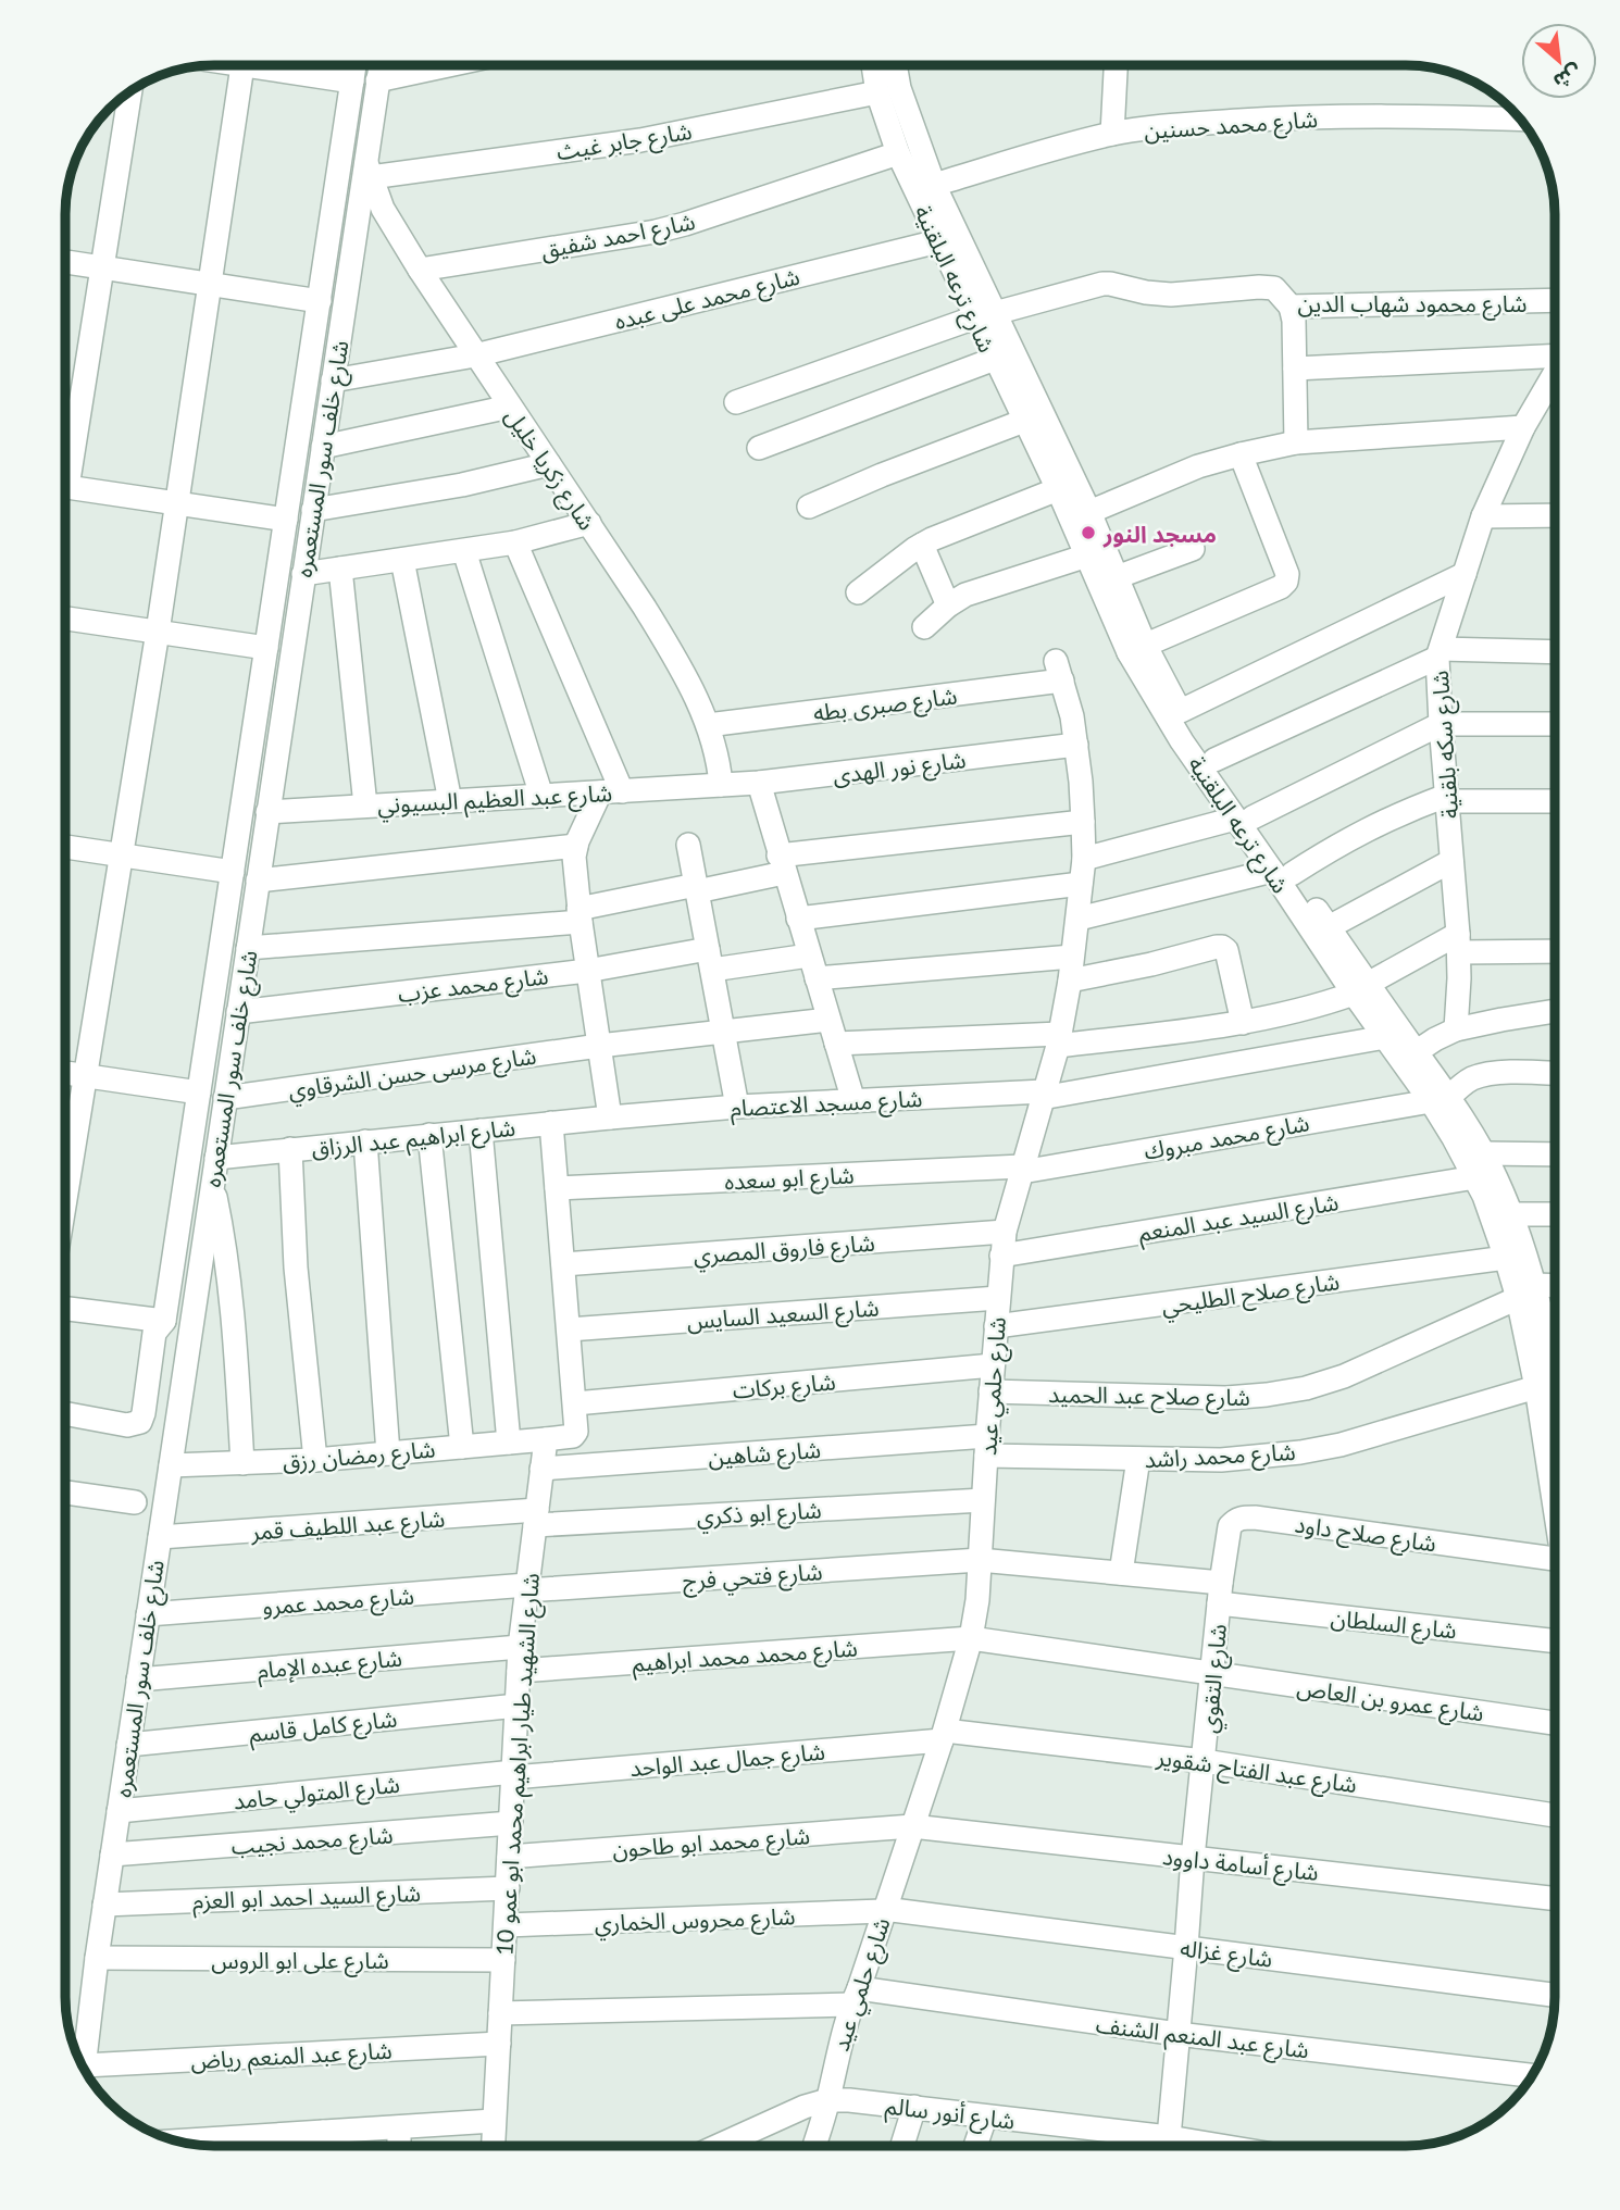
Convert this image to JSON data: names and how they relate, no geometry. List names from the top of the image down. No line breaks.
{"streets":{"street":["شارع محمد حسنين","شارع جابر غيث","شارع احمد شفيق","شارع ترعه البلقنية","شارع محمد على عبده","شارع محمود شهاب الدين","شارع خلف سور المستعمره","شارع زكريا خليل","شارع صبرى بطه","شارع سكه بلقنية","شارع نور الهدى","شارع عبد العظيم البسيوني","شارع محمد عزب","شارع مرسى حسن الشرقاوي","شارع مسجد الاعتصام","شارع محمد مبروك","شارع ابراهيم عبد الرزاق","شارع ابو سعده","شارع السيد عبد المنعم","شارع فاروق المصري","شارع صلاح الطليحي","شارع السعيد السايس","شارع بركات","شارع حلمي عيد","شارع صلاح عبد الحميد","شارع شاهين","شارع رمضان رزق","شارع محمد راشد","شارع ابو ذكري","شارع عبد اللطيف قمر","شارع صلاح داود","شارع فتحي فرج","شارع محمد عمرو","شارع السلطان","شارع محمد محمد ابراهيم","شارع عبده الإمام","شارع التقوي","شارع عمرو بن العاص","شارع كامل قاسم","شارع جمال عبد الواحد","شارع الشهيد طيار ابراهيم محمد ابو عمو 10","شارع عبد الفتاح شقوير","شارع المتولي حامد","شارع محمد نجيب","شارع محمد ابو طاحون","شارع أسامة داوود","شارع السيد احمد ابو العزم","شارع محروس الخماري","شارع غزاله","شارع على ابو الروس","شارع عبد المنعم الشنف","شارع عبد المنعم رياض","شارع أنور سالم"]},"crossings":[["شارع محمد حسنين","شارع ترعه البلقنية"],["شارع جابر غيث","شارع ترعه البلقنية"],["شارع جابر غيث","شارع خلف سور المستعمره"],["شارع جابر غيث","شارع زكريا خليل"],["شارع احمد شفيق","شارع ترعه البلقنية"],["شارع احمد شفيق","شارع زكريا خليل"],["شارع ترعه البلقنية","شارع محمد على عبده"],["شارع ترعه البلقنية","شارع محمود شهاب الدين"],["شارع ترعه البلقنية","شارع مسجد الاعتصام"],["شارع ترعه البلقنية","شارع محمد مبروك"],["شارع ترعه البلقنية","شارع السيد عبد المنعم"],["شارع ترعه البلقنية","شارع صلاح الطليحي"],["شارع ترعه البلقنية","شارع صلاح عبد الحميد"],["شارع ترعه البلقنية","شارع محمد راشد"],["شارع محمد على عبده","شارع زكريا خليل"],["شارع خلف سور المستعمره","شارع زكريا خليل"],["شارع خلف سور المستعمره","شارع عبد العظيم البسيوني"],["شارع خلف سور المستعمره","شارع محمد عزب"],["شارع خلف سور المستعمره","شارع مرسى حسن الشرقاوي"],["شارع خلف سور المستعمره","شارع ابراهيم عبد الرزاق"],["شارع خلف سور المستعمره","شارع رمضان رزق"],["شارع خلف سور المستعمره","شارع عبد اللطيف قمر"],["شارع خلف سور المستعمره","شارع محمد عمرو"],["شارع خلف سور المستعمره","شارع عبده الإمام"],["شارع خلف سور المستعمره","شارع كامل قاسم"],["شارع خلف سور المستعمره","شارع المتولي حامد"],["شارع خلف سور المستعمره","شارع محمد نجيب"],["شارع خلف سور المستعمره","شارع السيد احمد ابو العزم"],["شارع خلف سور المستعمره","شارع على ابو الروس"],["شارع زكريا خليل","شارع صبرى بطه"],["شارع زكريا خليل","شارع نور الهدى"],["شارع زكريا خليل","شارع عبد العظيم البسيوني"],["شارع صبرى بطه","شارع حلمي عيد"],["شارع نور الهدى","شارع عبد العظيم البسيوني"],["شارع نور الهدى","شارع حلمي عيد"],["شارع مسجد الاعتصام","شارع ابراهيم عبد الرزاق"],["شارع مسجد الاعتصام","شارع حلمي عيد"],["شارع محمد مبروك","شارع ابو سعده"],["شارع محمد مبروك","شارع حلمي عيد"],["شارع ابو سعده","شارع حلمي عيد"],["شارع السيد عبد المنعم","شارع حلمي عيد"],["شارع فاروق المصري","شارع حلمي عيد"],["شارع صلاح الطليحي","شارع حلمي عيد"],["شارع السعيد السايس","شارع حلمي عيد"],["شارع بركات","شارع حلمي عيد"],["شارع حلمي عيد","شارع صلاح عبد الحميد"],["شارع حلمي عيد","شارع شاهين"],["شارع حلمي عيد","شارع محمد راشد"],["شارع حلمي عيد","شارع ابو ذكري"],["شارع حلمي عيد","شارع فتحي فرج"],["شارع حلمي عيد","شارع محمد محمد ابراهيم"],["شارع حلمي عيد","شارع جمال عبد الواحد"],["شارع حلمي عيد","شارع عبد الفتاح شقوير"],["شارع حلمي عيد","شارع محمد ابو طاحون"],["شارع حلمي عيد","شارع أسامة داوود"],["شارع حلمي عيد","شارع محروس الخماري"],["شارع حلمي عيد","شارع غزاله"],["شارع حلمي عيد","شارع عبد المنعم الشنف"],["شارع حلمي عيد","شارع أنور سالم"],["شارع شاهين","شارع محمد راشد"],["شارع شاهين","شارع الشهيد طيار ابراهيم محمد ابو عمو 10"],["شارع رمضان رزق","شارع الشهيد طيار ابراهيم محمد ابو عمو 10"],["شارع ابو ذكري","شارع عبد اللطيف قمر"],["شارع ابو ذكري","شارع الشهيد طيار ابراهيم محمد ابو عمو 10"],["شارع عبد اللطيف قمر","شارع الشهيد طيار ابراهيم محمد ابو عمو 10"],["شارع صلاح داود","شارع السلطان"],["شارع صلاح داود","شارع التقوي"],["شارع فتحي فرج","شارع محمد عمرو"],["شارع فتحي فرج","شارع السلطان"],["شارع فتحي فرج","شارع الشهيد طيار ابراهيم محمد ابو عمو 10"],["شارع محمد عمرو","شارع الشهيد طيار ابراهيم محمد ابو عمو 10"],["شارع السلطان","شارع التقوي"],["شارع محمد محمد ابراهيم","شارع التقوي"],["شارع محمد محمد ابراهيم","شارع عمرو بن العاص"],["شارع محمد محمد ابراهيم","شارع الشهيد طيار ابراهيم محمد ابو عمو 10"],["شارع عبده الإمام","شارع الشهيد طيار ابراهيم محمد ابو عمو 10"],["شارع التقوي","شارع عمرو بن العاص"],["شارع التقوي","شارع عبد الفتاح شقوير"],["شارع التقوي","شارع أسامة داوود"],["شارع التقوي","شارع غزاله"],["شارع التقوي","شارع عبد المنعم الشنف"],["شارع التقوي","شارع أنور سالم"],["شارع كامل قاسم","شارع الشهيد طيار ابراهيم محمد ابو عمو 10"],["شارع جمال عبد الواحد","شارع الشهيد طيار ابراهيم محمد ابو عمو 10"],["شارع جمال عبد الواحد","شارع عبد الفتاح شقوير"],["شارع جمال عبد الواحد","شارع المتولي حامد"],["شارع الشهيد طيار ابراهيم محمد ابو عمو 10","شارع المتولي حامد"],["شارع الشهيد طيار ابراهيم محمد ابو عمو 10","شارع محمد نجيب"],["شارع الشهيد طيار ابراهيم محمد ابو عمو 10","شارع محمد ابو طاحون"],["شارع الشهيد طيار ابراهيم محمد ابو عمو 10","شارع السيد احمد ابو العزم"],["شارع الشهيد طيار ابراهيم محمد ابو عمو 10","شارع محروس الخماري"],["شارع الشهيد طيار ابراهيم محمد ابو عمو 10","شارع على ابو الروس"],["شارع الشهيد طيار ابراهيم محمد ابو عمو 10","شارع عبد المنعم الشنف"],["شارع الشهيد طيار ابراهيم محمد ابو عمو 10","شارع عبد المنعم رياض"],["شارع محمد ابو طاحون","شارع أسامة داوود"],["شارع محروس الخماري","شارع غزاله"]],"places":["مسجد النور"],"north":"bottom right"}
